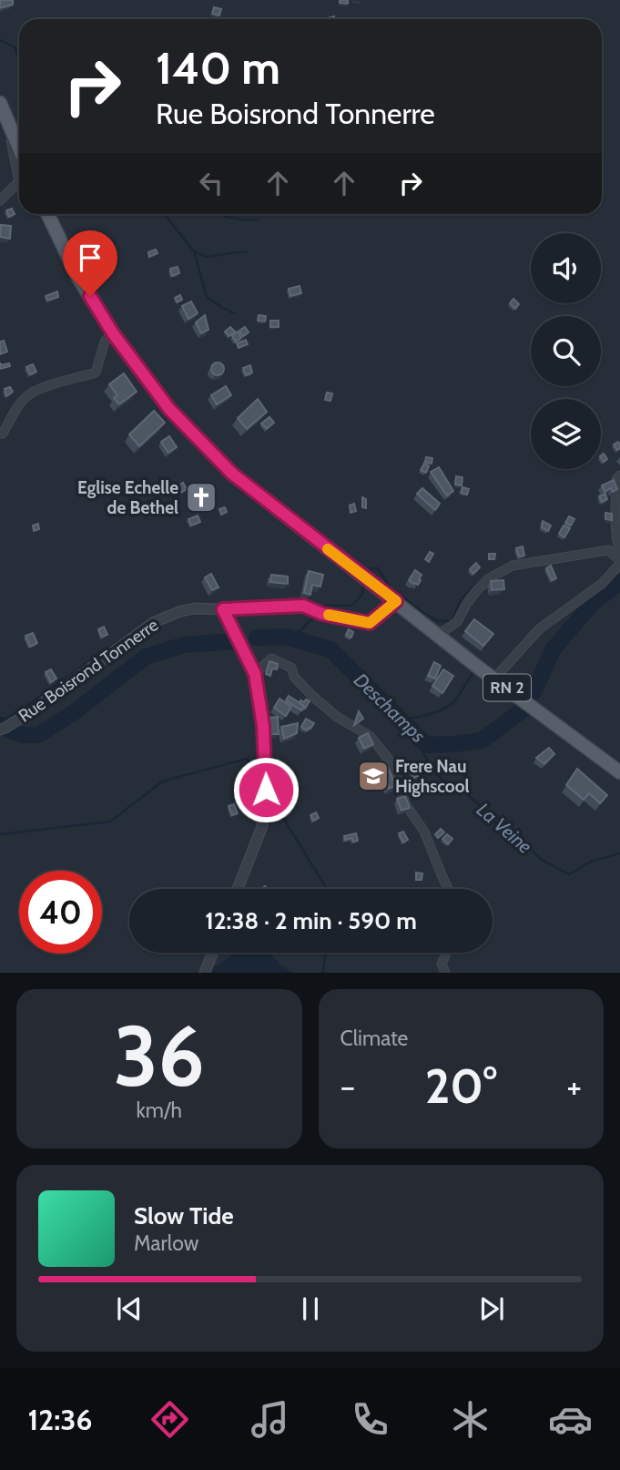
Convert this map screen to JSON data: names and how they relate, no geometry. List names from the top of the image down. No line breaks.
{"streets":{"main road":["RN 2"],"street":["Rue Boisrond Tonnerre"]},"crossings":[["Rue Boisrond Tonnerre","RN 2"]],"water":["Deschamps","La Veine"],"places":{"church":["Eglise Echelle de Bethel"],"school or university":["Frere Nau Highscool"]},"page":{"turn":["140 m","Rue Boisrond Tonnerre"],"limit":"40","trip":"12:38 · 2 min · 590 m","tile":[["36","km/h"],"Climate"],"heat":["−","20°","+"],"song":["Slow Tide","Marlow"],"tabs":"12:36"}}
